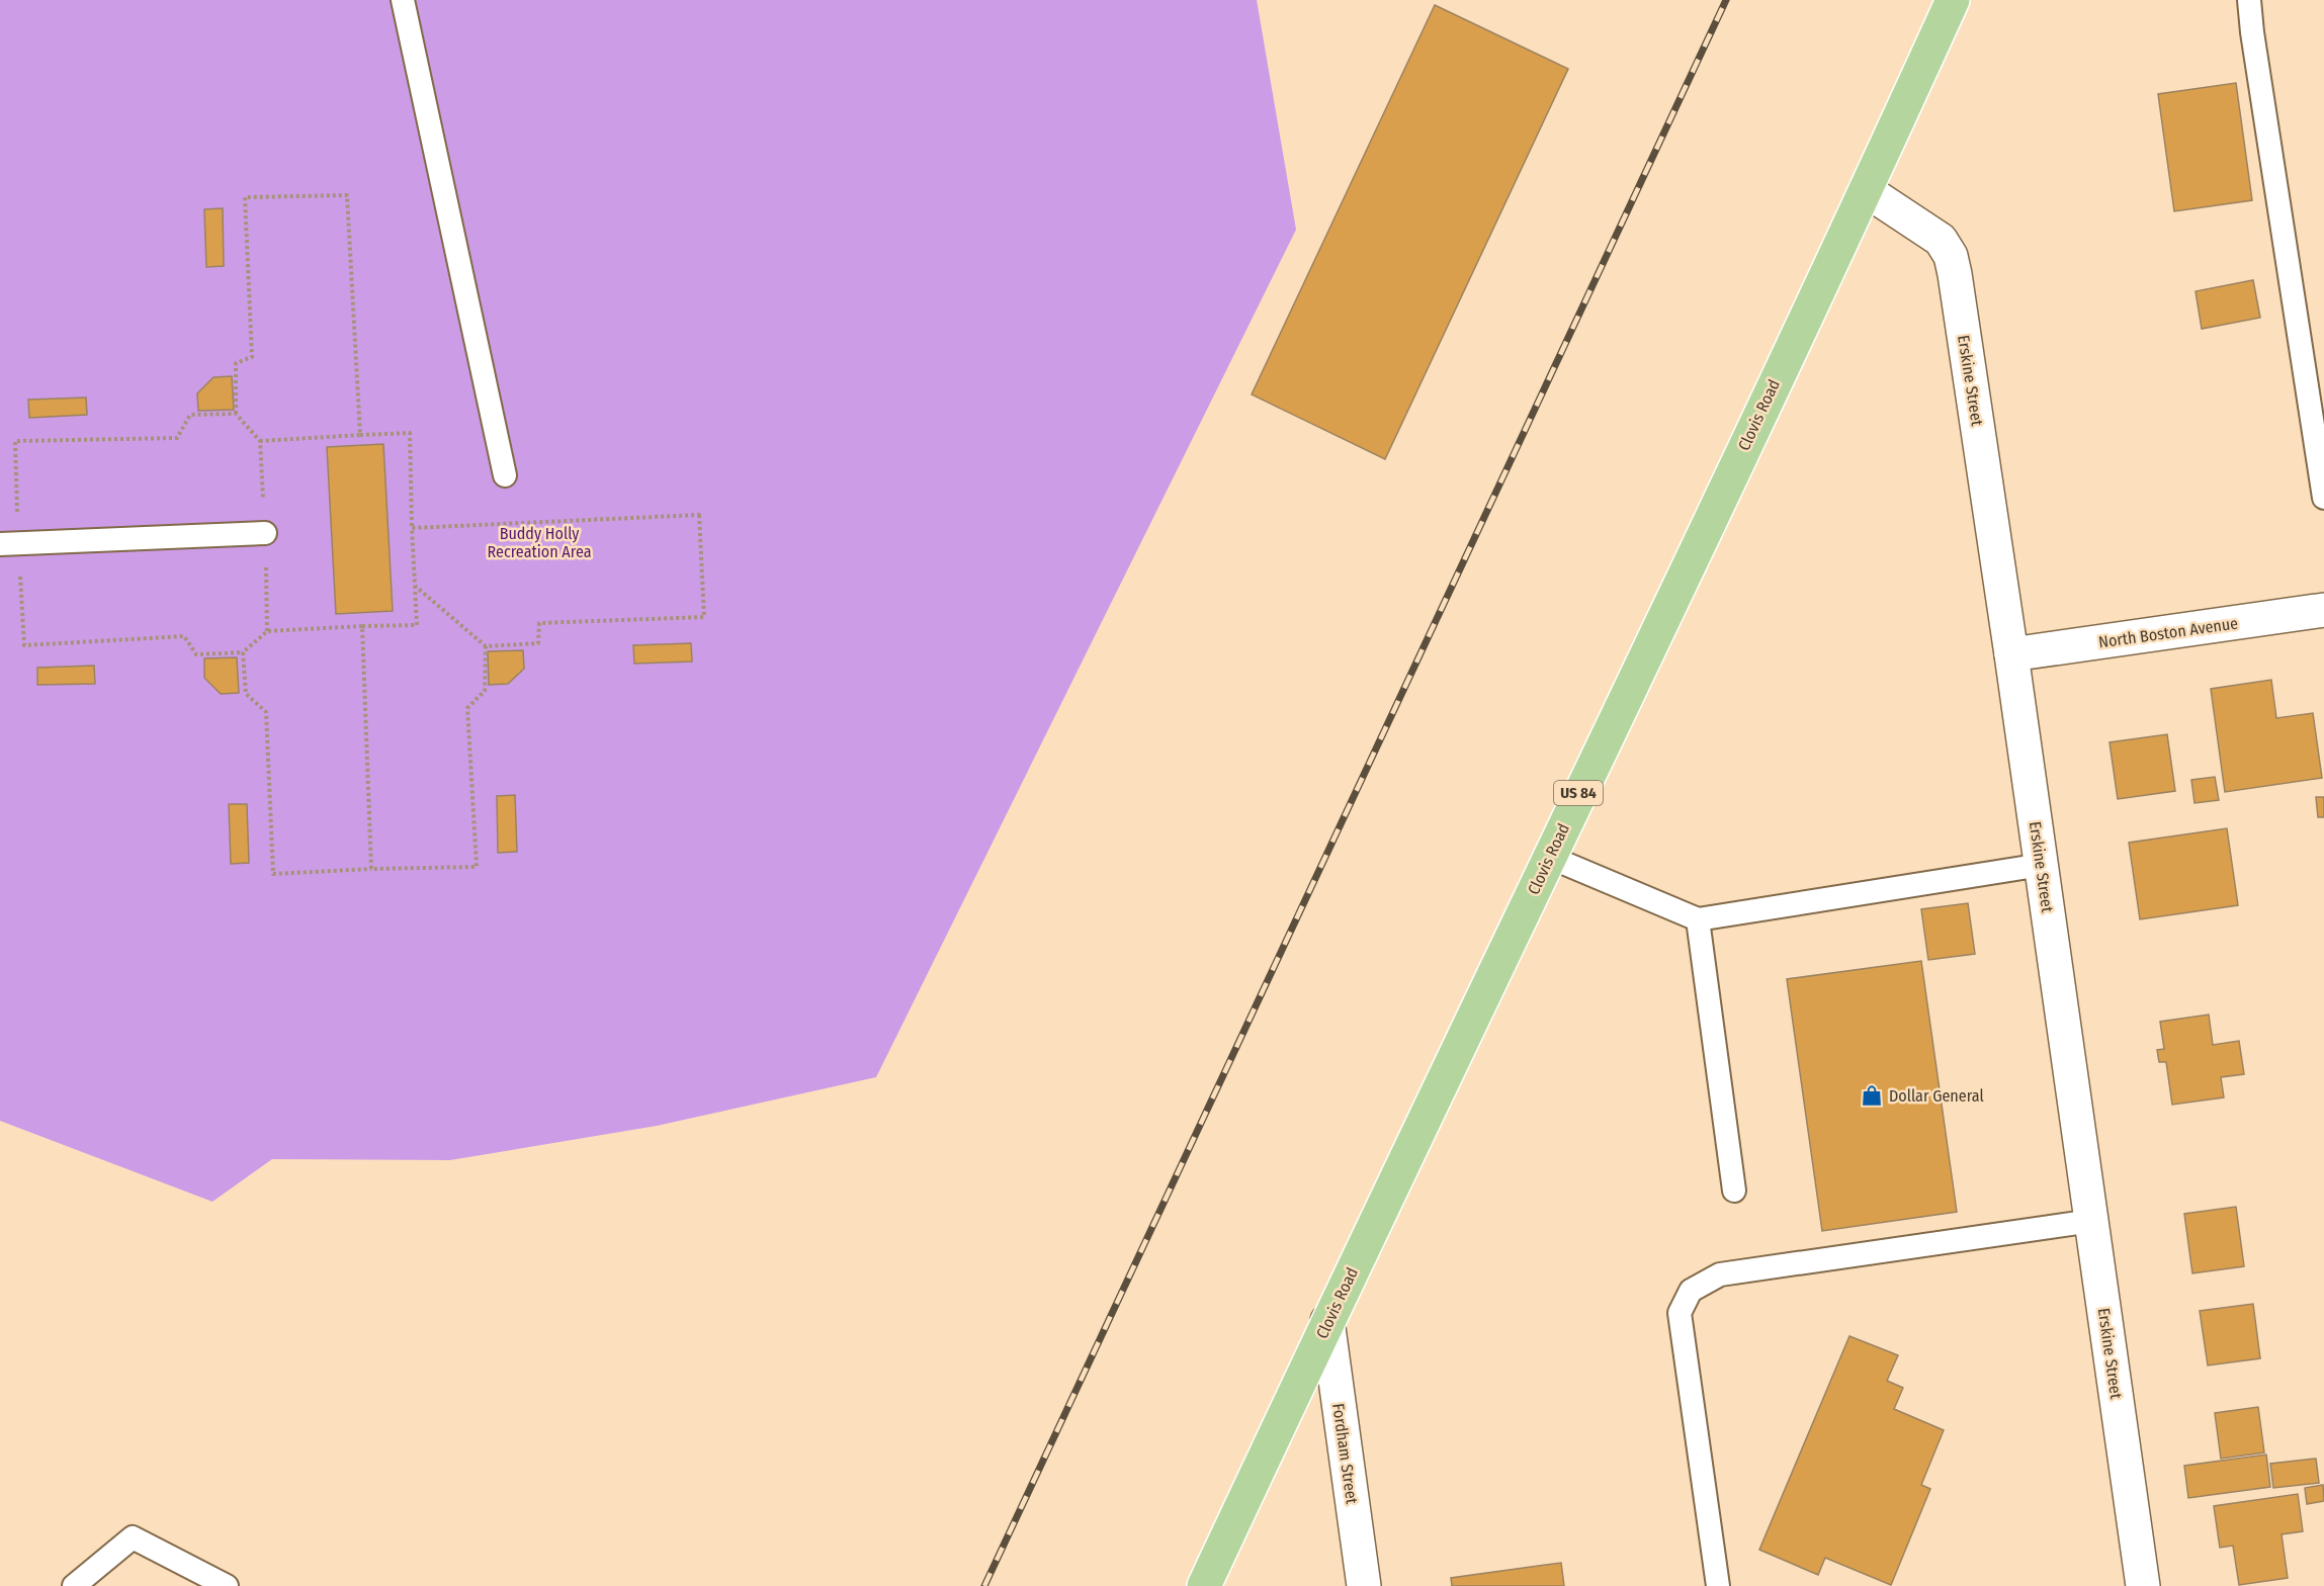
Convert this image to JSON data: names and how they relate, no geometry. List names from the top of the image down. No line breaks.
{"streets":{"highway":["Clovis Road","US 84"],"street":["Erskine Street","North Boston Avenue","Fordham Street"]},"crossings":[["Erskine Street","Clovis Road"],["Erskine Street","North Boston Avenue"],["Clovis Road","Fordham Street"]],"parks":["Buddy Holly Recreation Area"],"places":{"shop":["Dollar General"]}}
